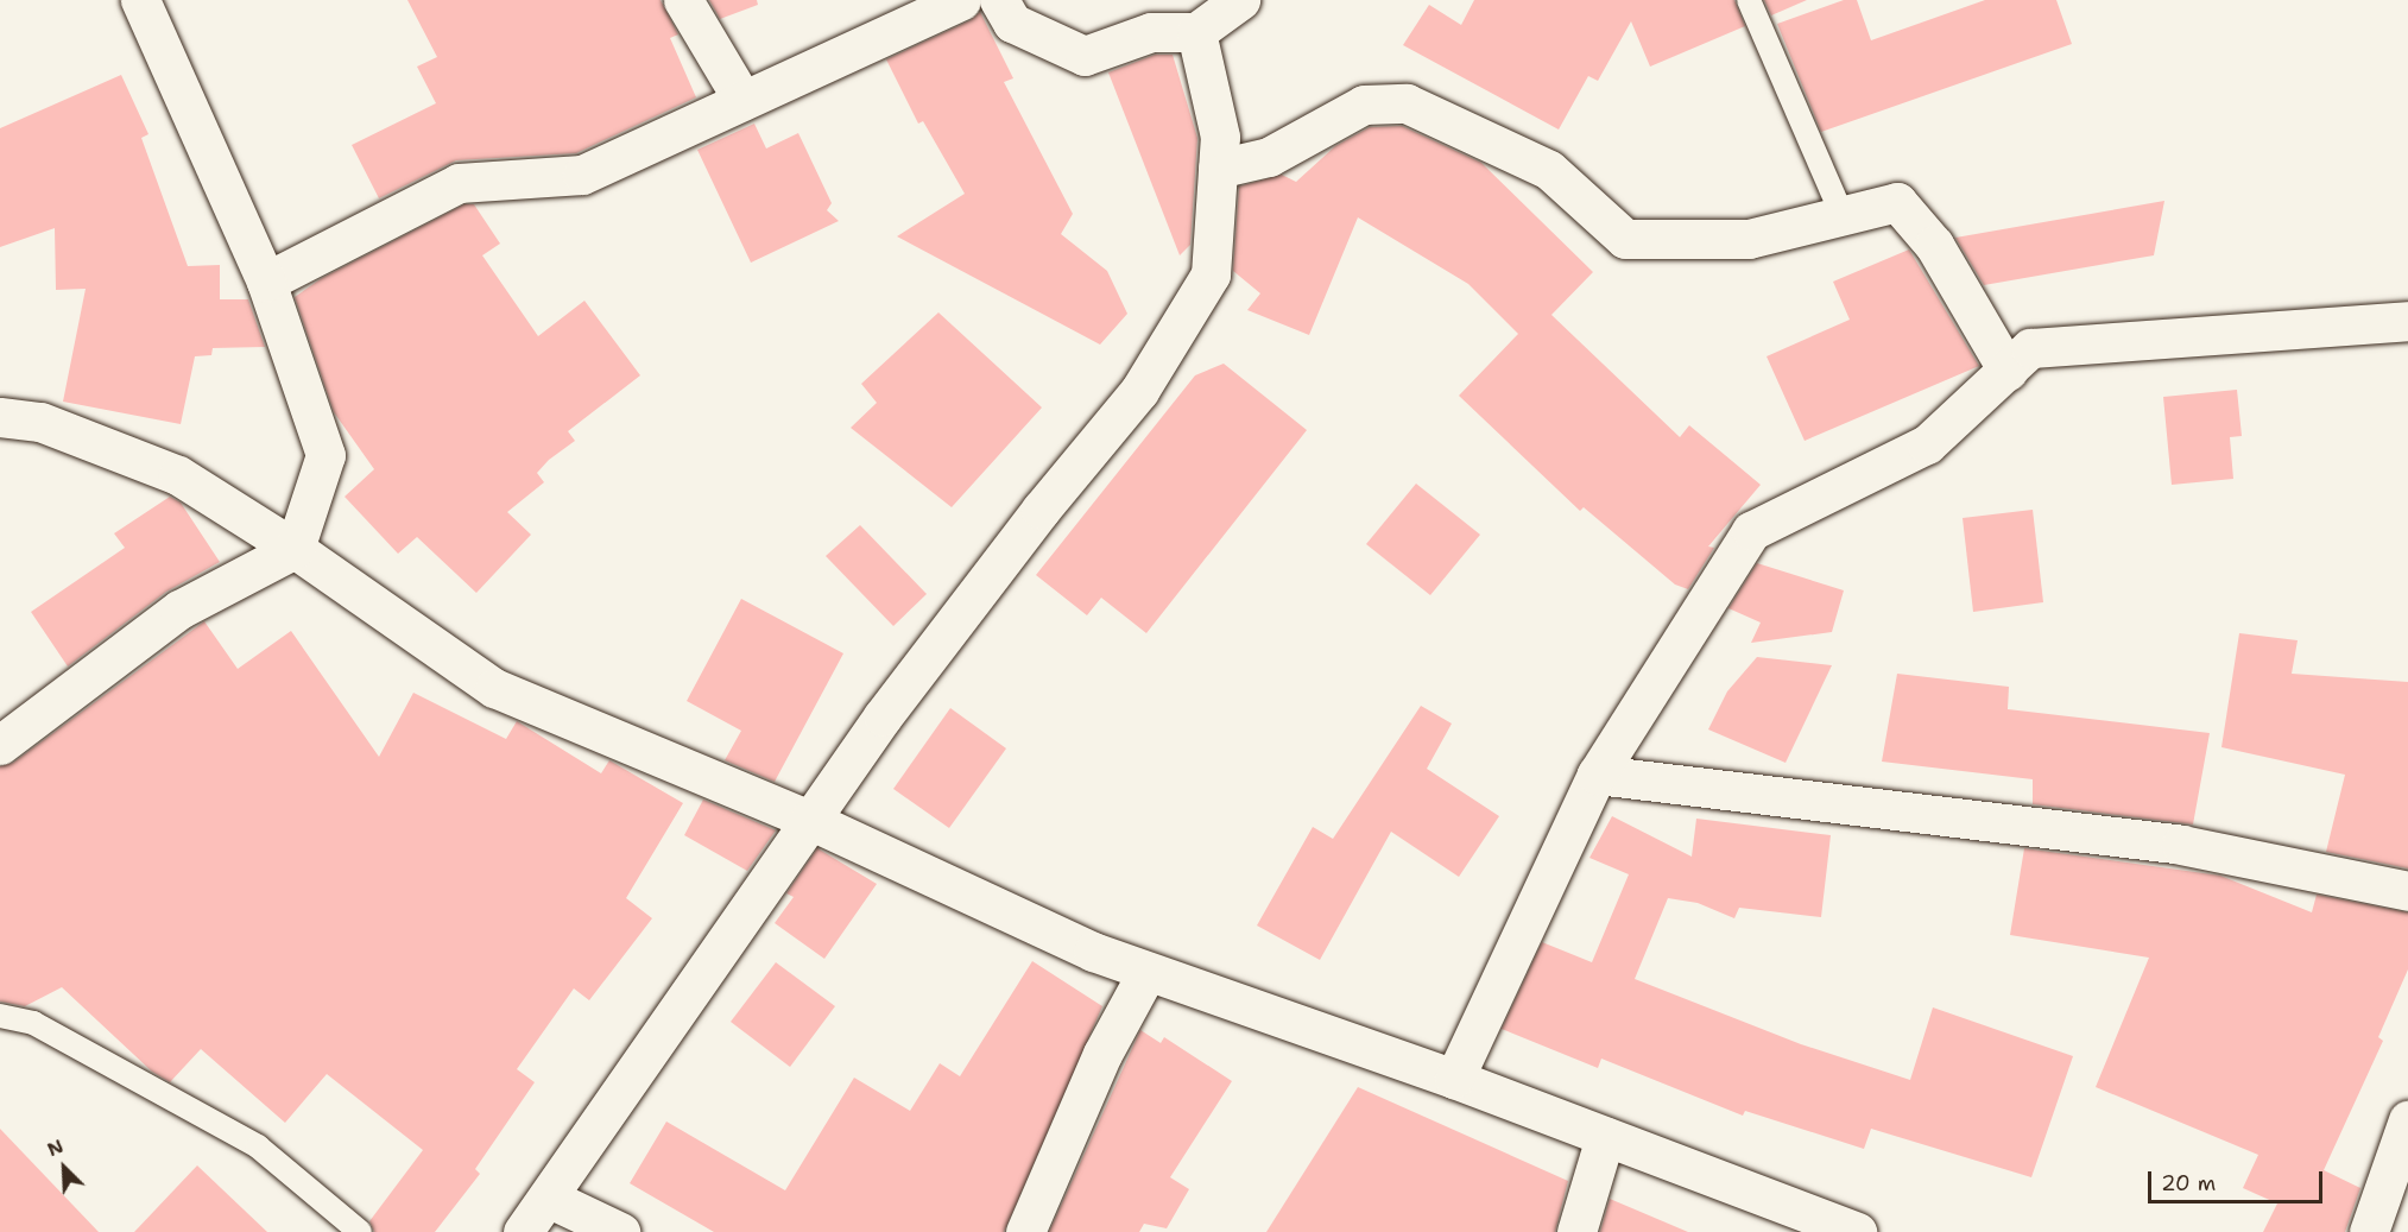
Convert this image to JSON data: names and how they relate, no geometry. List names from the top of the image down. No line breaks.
{"scale_bar":"20 m","north":"top left"}
